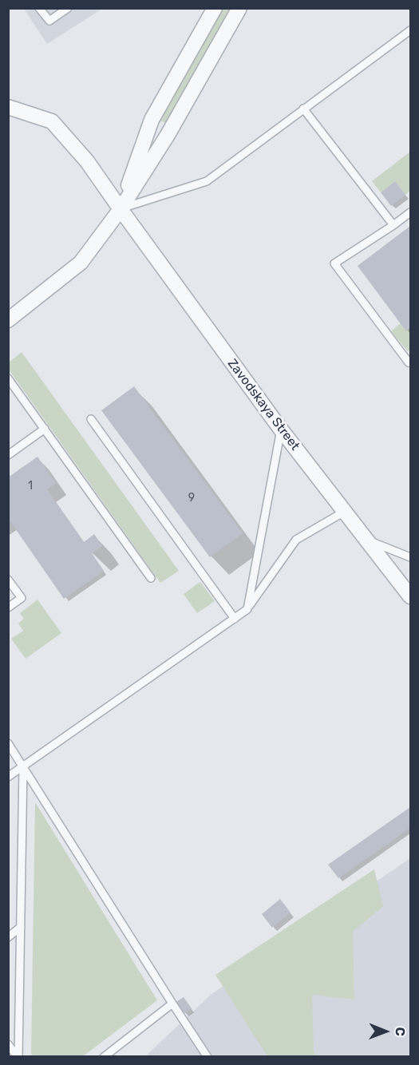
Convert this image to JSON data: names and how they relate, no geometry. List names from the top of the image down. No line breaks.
{"streets":{"street":["Zavodskaya Street"]},"house_numbers":["1","9"],"north":"right"}
